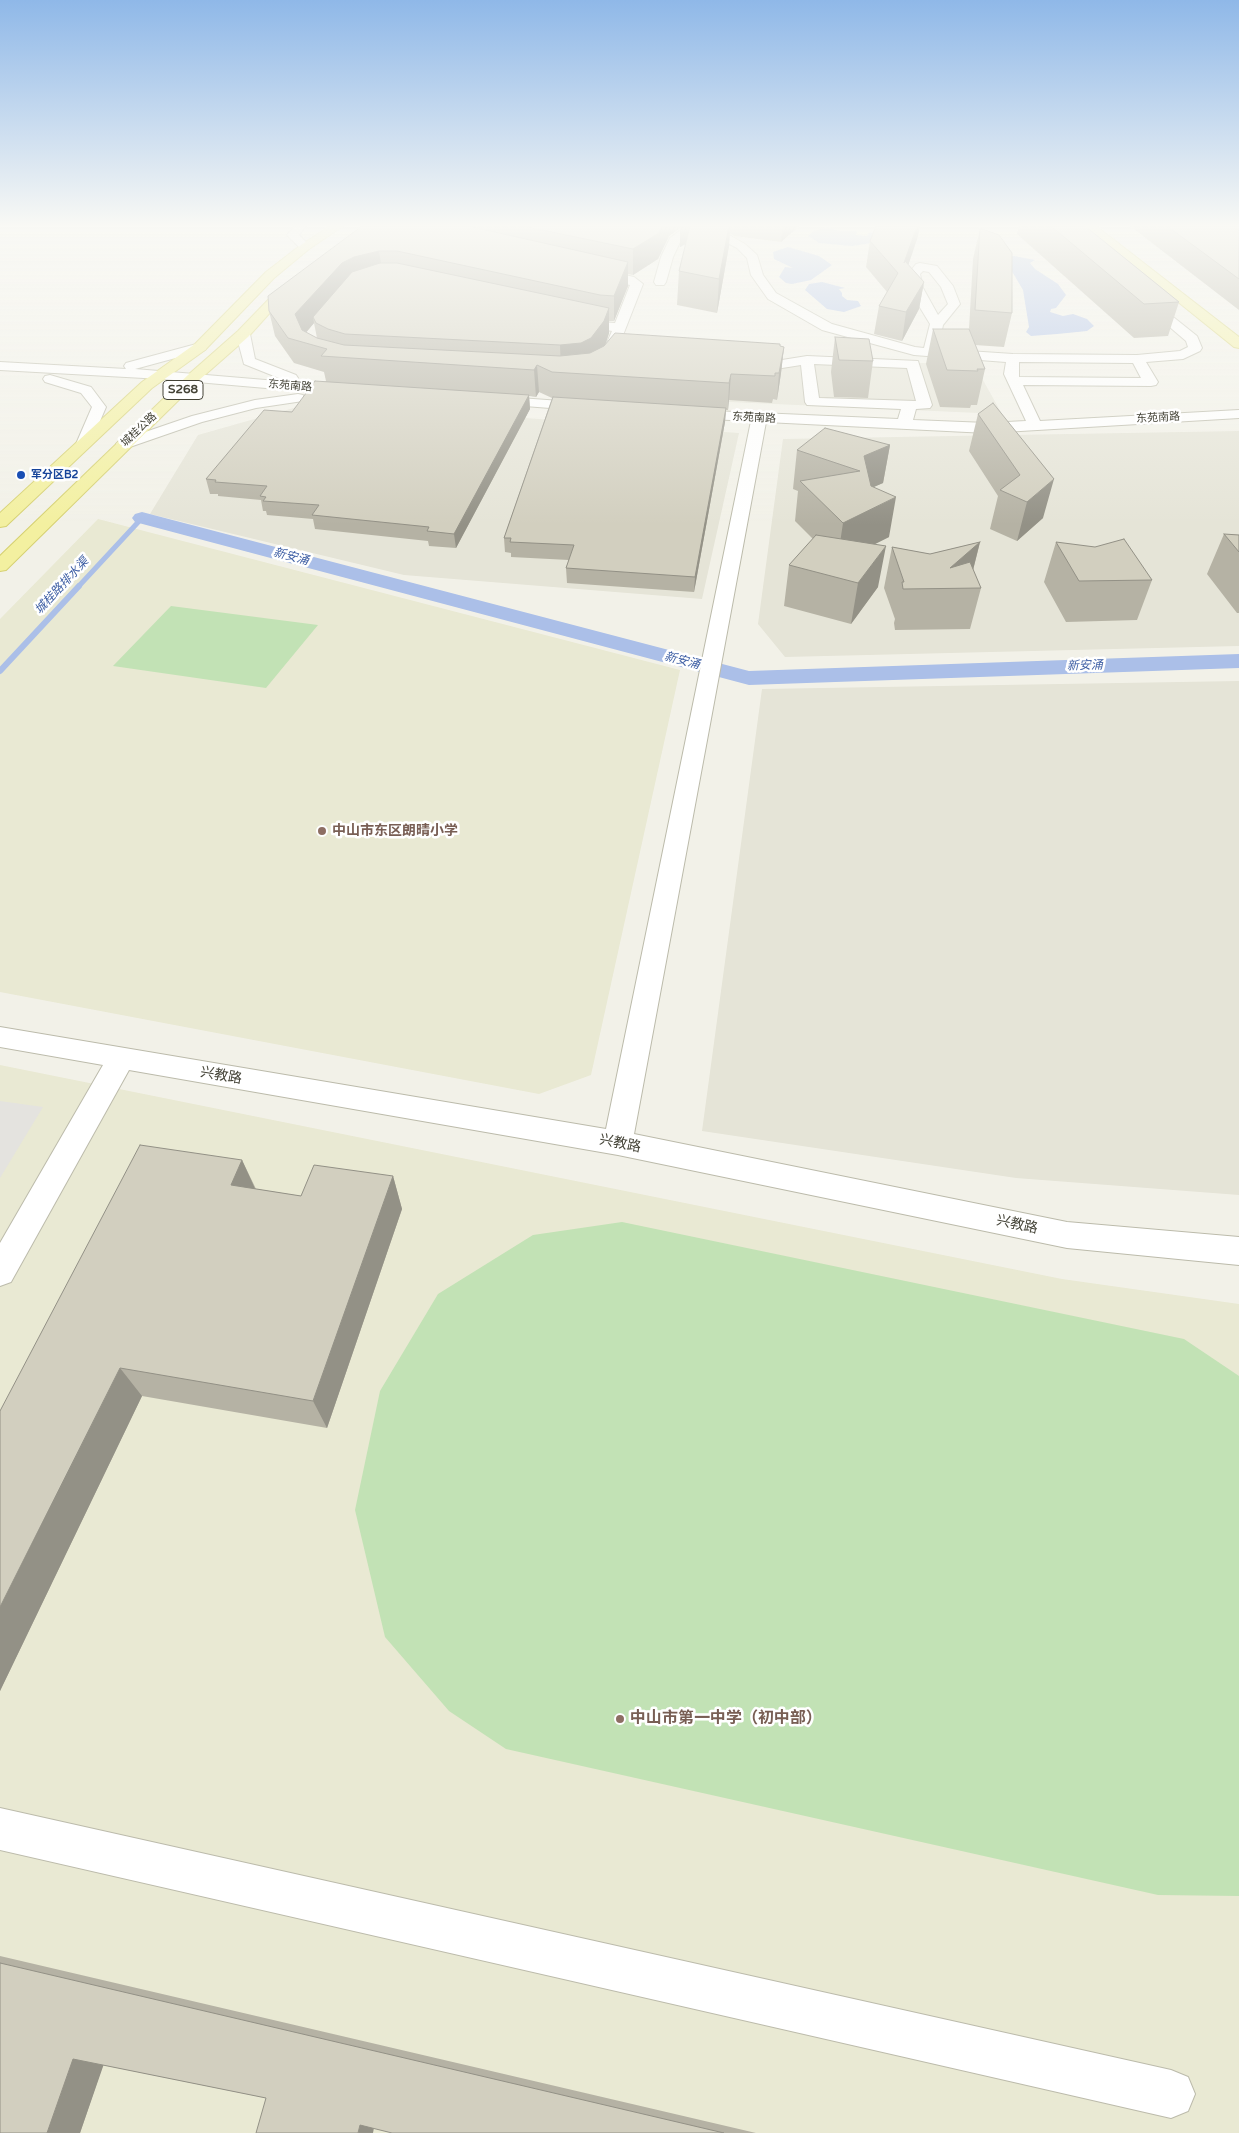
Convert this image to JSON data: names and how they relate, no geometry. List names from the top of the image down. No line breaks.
{"streets":{"main road":["S268","城桂公路"],"street":["东苑南路","兴教路"]},"crossings":[["东苑南路","S268"],["东苑南路","城桂公路"]],"water":["新安涌","城桂路排水渠"],"places":["军分区B2","中山市东区朗晴小学","中山市第一中学（初中部）"]}
